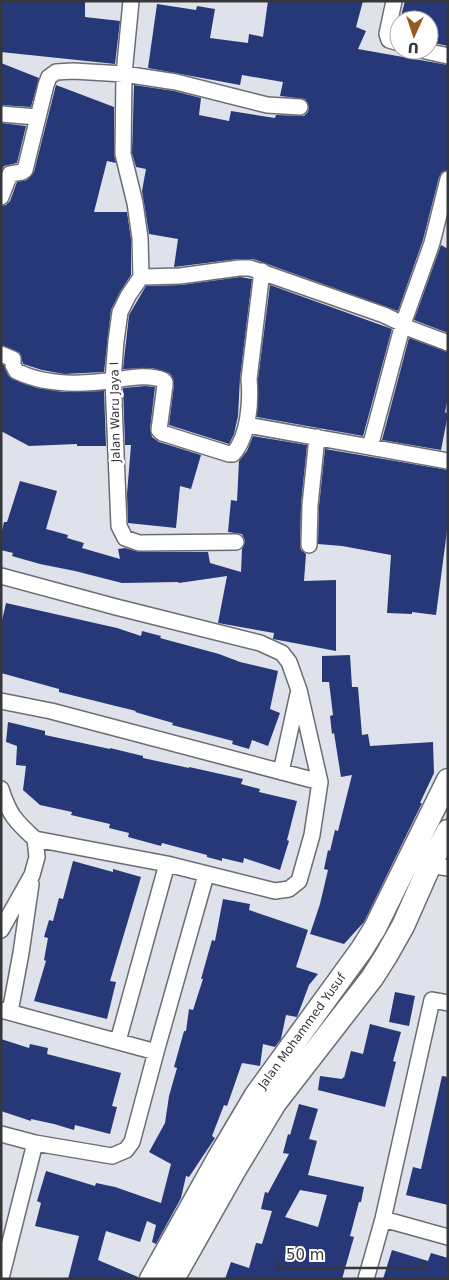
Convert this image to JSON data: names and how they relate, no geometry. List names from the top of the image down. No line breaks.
{"streets":{"main road":["Jalan Mohammed Yusuf"],"street":["Jalan Waru Jaya I"]},"scale_bar":"50 m","north":"bottom"}
